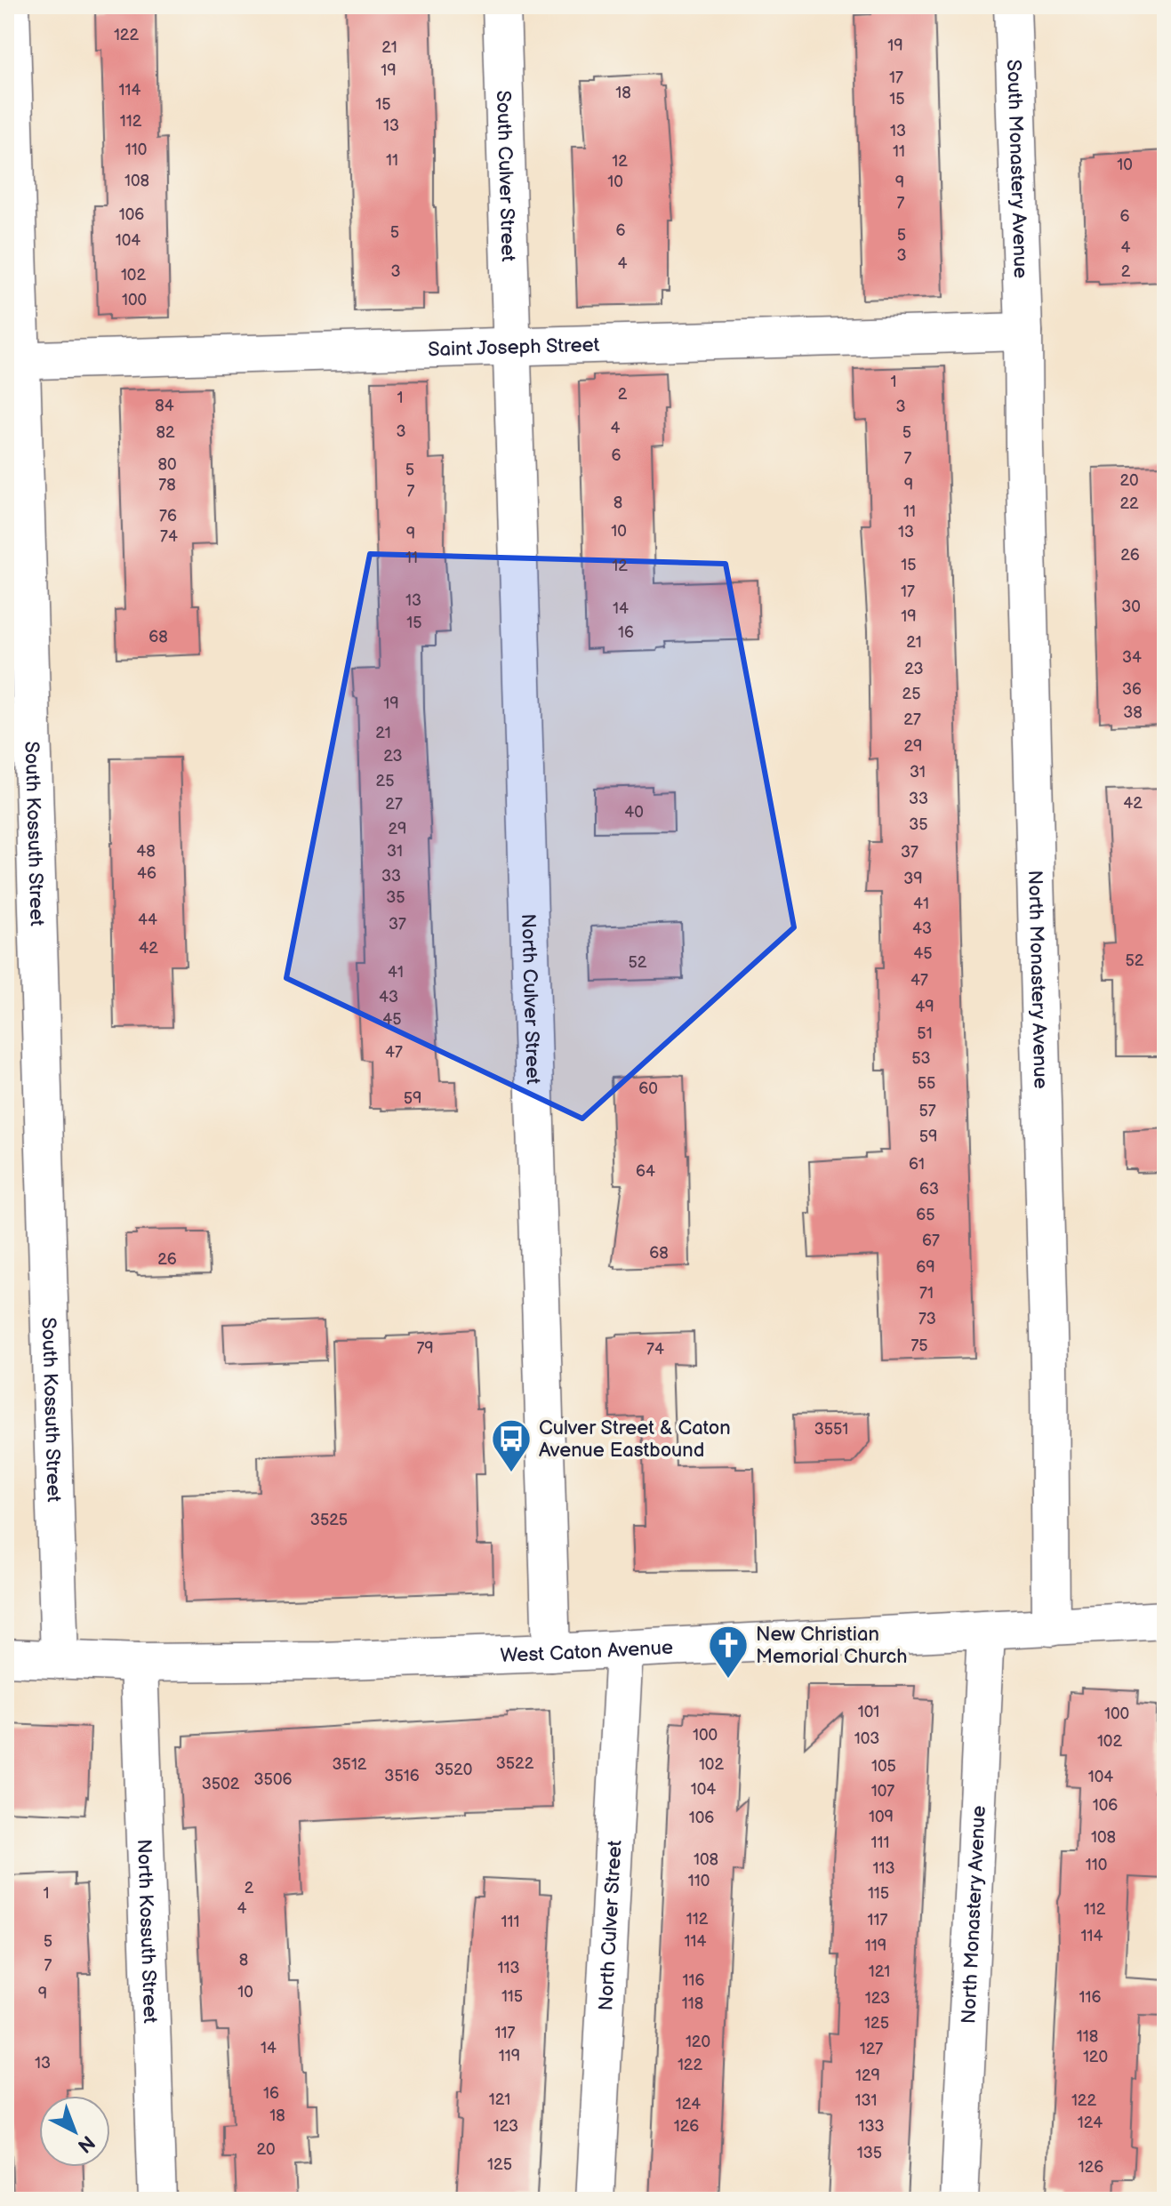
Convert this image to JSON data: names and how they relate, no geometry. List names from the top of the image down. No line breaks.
{"streets":{"street":["South Monastery Avenue","South Culver Street","Saint Joseph Street","South Kossuth Street","North Monastery Avenue","North Culver Street","West Caton Avenue","North Kossuth Street"]},"crossings":[["South Monastery Avenue","Saint Joseph Street"],["South Monastery Avenue","North Monastery Avenue"],["South Culver Street","Saint Joseph Street"],["South Culver Street","North Culver Street"],["Saint Joseph Street","South Kossuth Street"],["Saint Joseph Street","North Monastery Avenue"],["Saint Joseph Street","North Culver Street"],["South Kossuth Street","West Caton Avenue"],["North Monastery Avenue","West Caton Avenue"],["North Culver Street","West Caton Avenue"],["West Caton Avenue","North Kossuth Street"]],"places":{"bus stop":["Culver Street & Caton Avenue Eastbound"],"church":["New Christian Memorial Church"]},"house_numbers":["122","19","21","19","17","114","18","15","15","112","13","13","110","11","11","12","10","108","10","9","7","106","6","6","5","5","104","4","3","4","3","2","102","100","1","2","1","84","3","4","3","82","5","6","7","80","5","20","78","9","7","8","22","11","76","10","13","9","74","26","11","15","12","17","13","30","14","19","15","16","68","21","34","23","36","25","19","38","27","21","29","23","31","25","33","42","27","40","35","29","48","31","37","46","33","39","35","41","44","37","43","42","45","52","52","41","47","43","49","45","51","47","53","55","60","59","57","59","61","64","63","65","67","68","26","69","71","73","75","79","74","3551","3525","101","100","100","103","102","3522","3512","102","105","3520","3516","104","3506","3502","104","107","106","109","106","108","111","108","110","113","110","2","1","115","4","112","112","117","111","114","5","114","119","8","7","113","121","116","10","9","115","116","123","118","125","117","118","120","14","127","119","120","13","122","129","16","121","131","122","124","18","124","123","126","133","20","135","125","126"],"north":"bottom right"}
